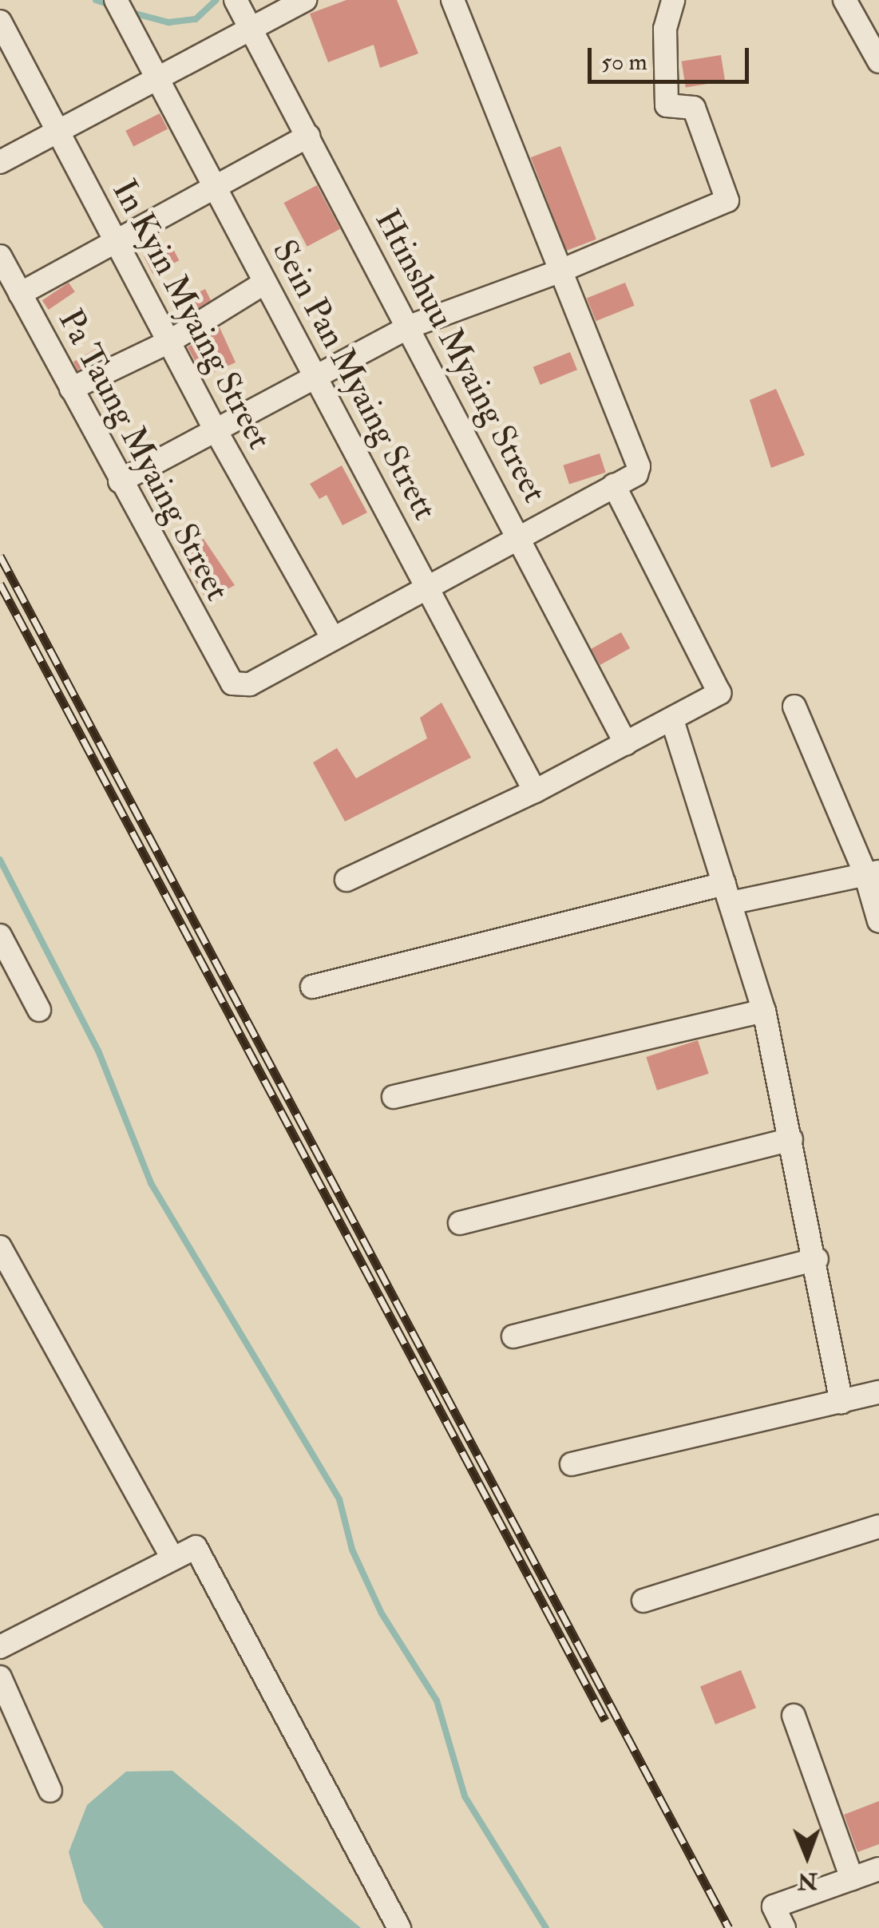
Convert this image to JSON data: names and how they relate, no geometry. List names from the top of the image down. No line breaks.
{"streets":{"street":["In Kyin Myaing Street","Htinshuu Myaing Street","Sein Pan Myaing Strett","Pa Taung Myaing Street"]},"crossings":[["In Kyin Myaing Street","Pa Taung Myaing Street"]],"scale_bar":"50 m","north":"bottom"}
